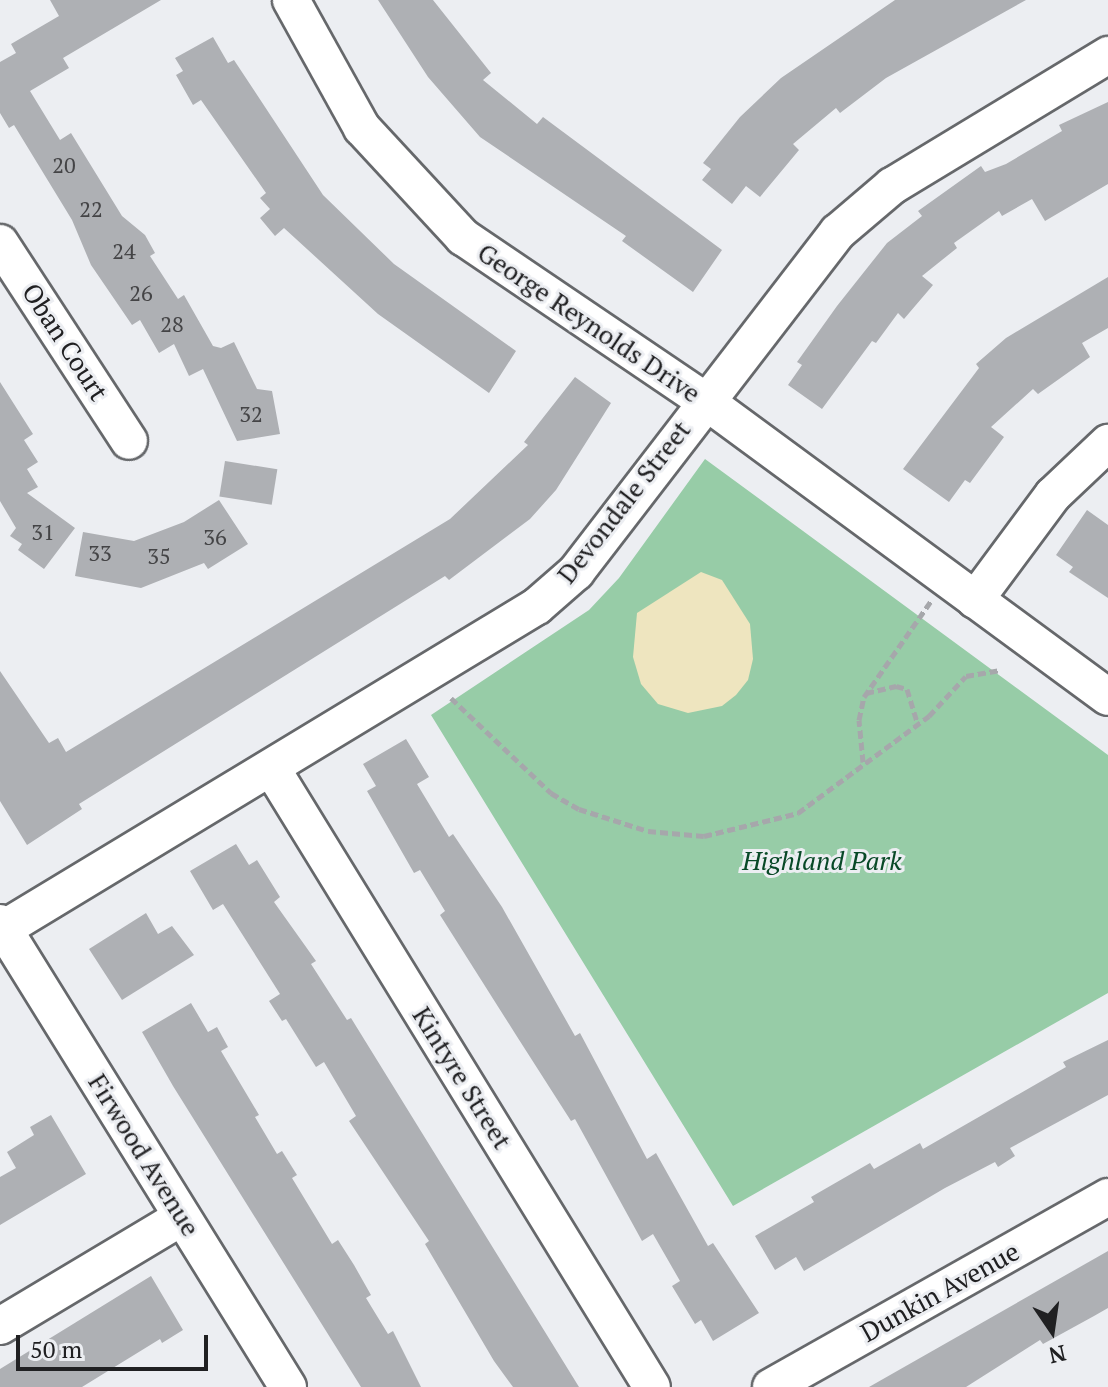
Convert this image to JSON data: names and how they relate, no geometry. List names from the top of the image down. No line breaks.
{"streets":{"street":["George Reynolds Drive","Oban Court","Devondale Street","Kintyre Street","Firwood Avenue","Dunkin Avenue"]},"crossings":[["George Reynolds Drive","Devondale Street"],["Devondale Street","Kintyre Street"],["Devondale Street","Firwood Avenue"]],"parks":["Highland Park"],"house_numbers":["20","22","24","26","28","32","31","36","33","35"],"scale_bar":"50 m","north":"bottom"}
